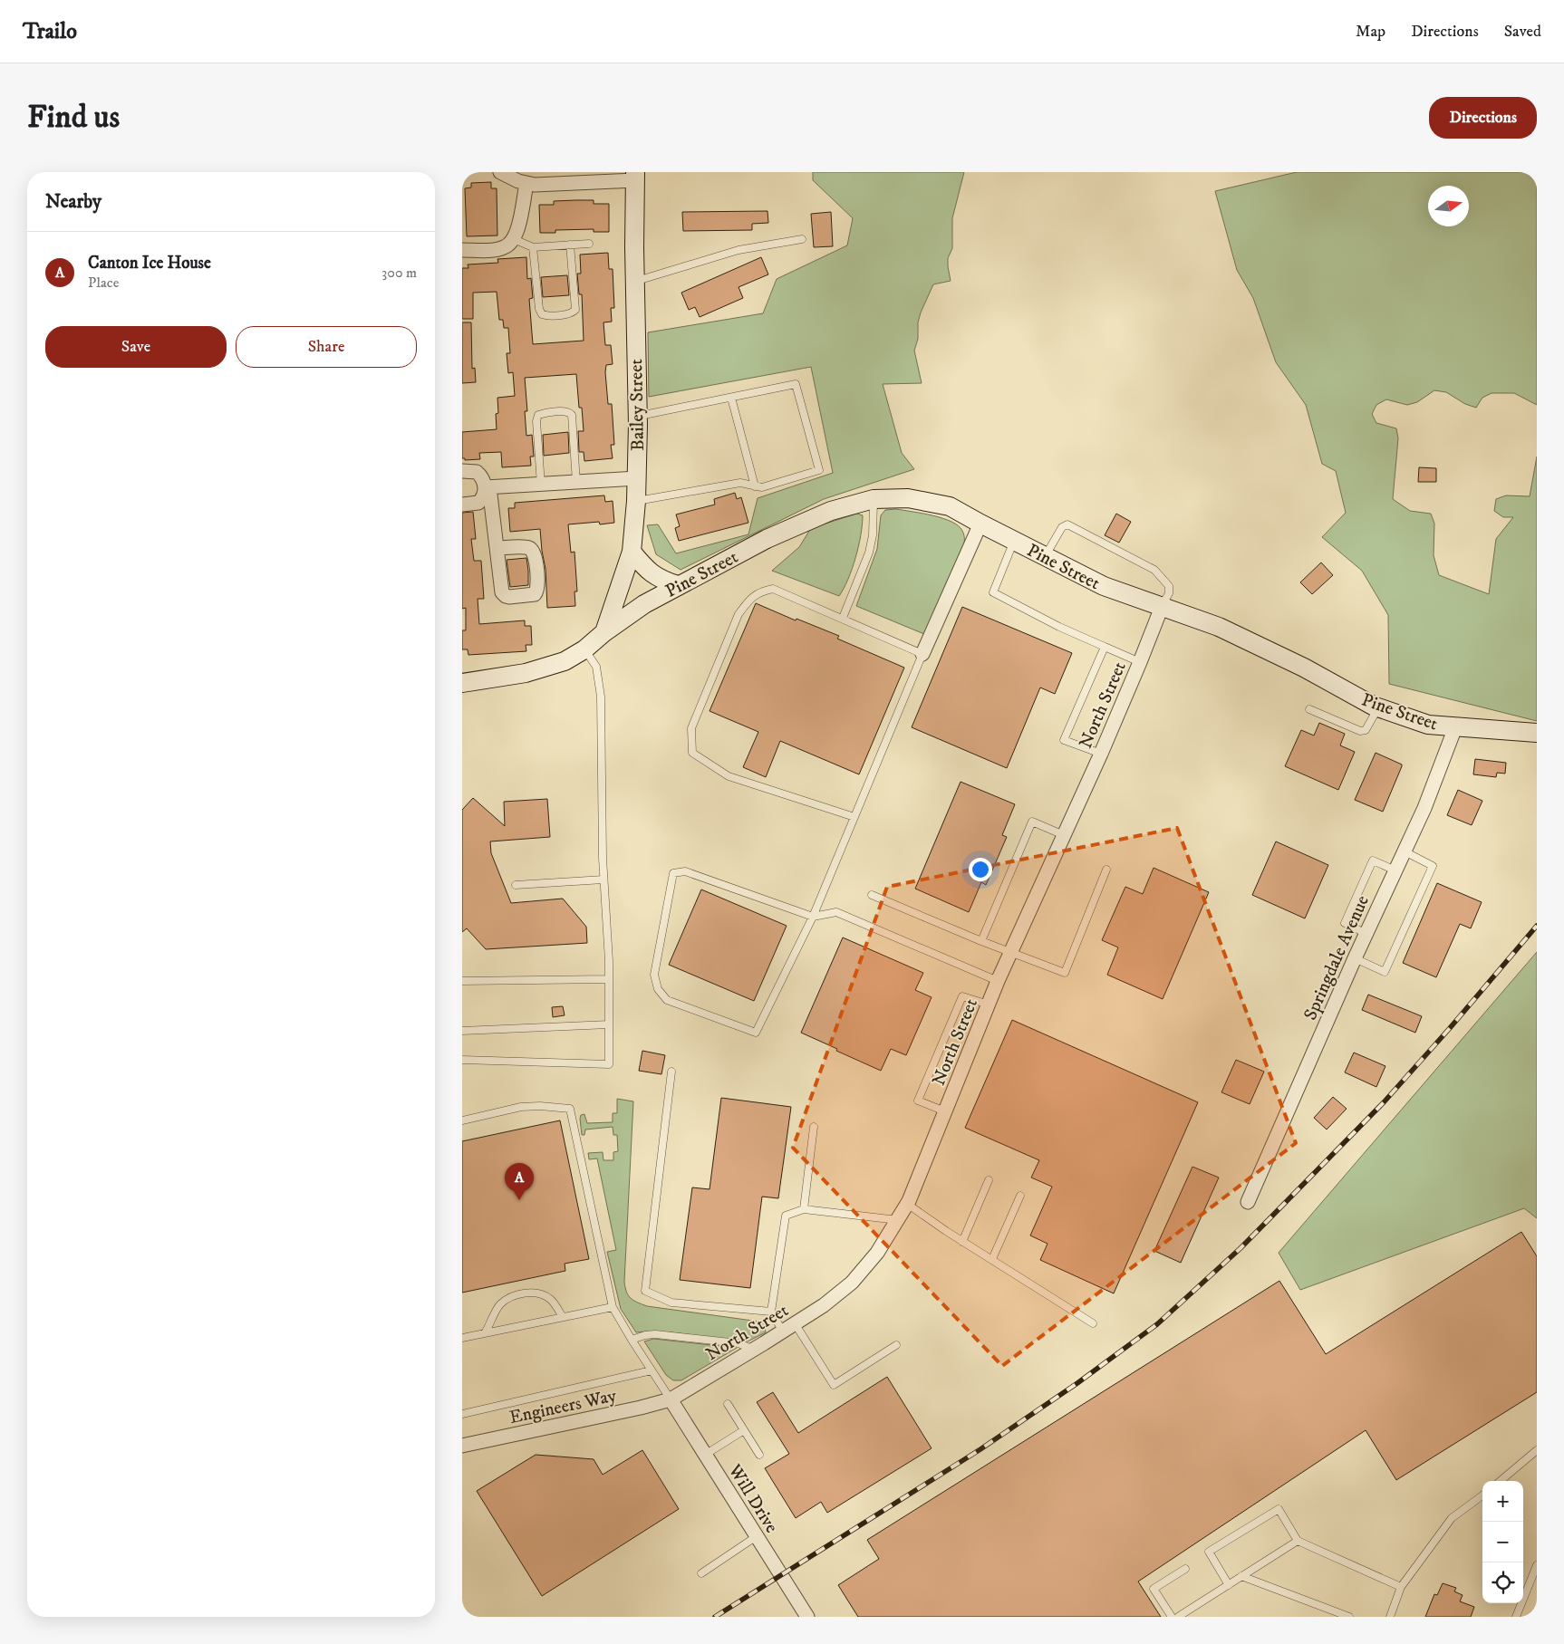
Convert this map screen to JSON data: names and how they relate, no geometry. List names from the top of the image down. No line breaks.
{"streets":{"street":["Bailey Street","Pine Street","North Street","Springdale Avenue","Engineers Way","Will Drive"]},"crossings":[["Bailey Street","Pine Street"],["Pine Street","North Street"],["Pine Street","Springdale Avenue"],["North Street","Engineers Way"],["North Street","Will Drive"],["Engineers Way","Will Drive"]],"north":"right","page":{"header":"Trailo","nav":["Map","Directions","Saved"],"buttons":["Directions",["Save","Share"]],"title":"Find us","heading":"Nearby","list":[{"mark":"A","name":"Canton Ice House","note":"Place","value":"300 m"}],"pins":"A","map_buttons":["+","−"]}}
